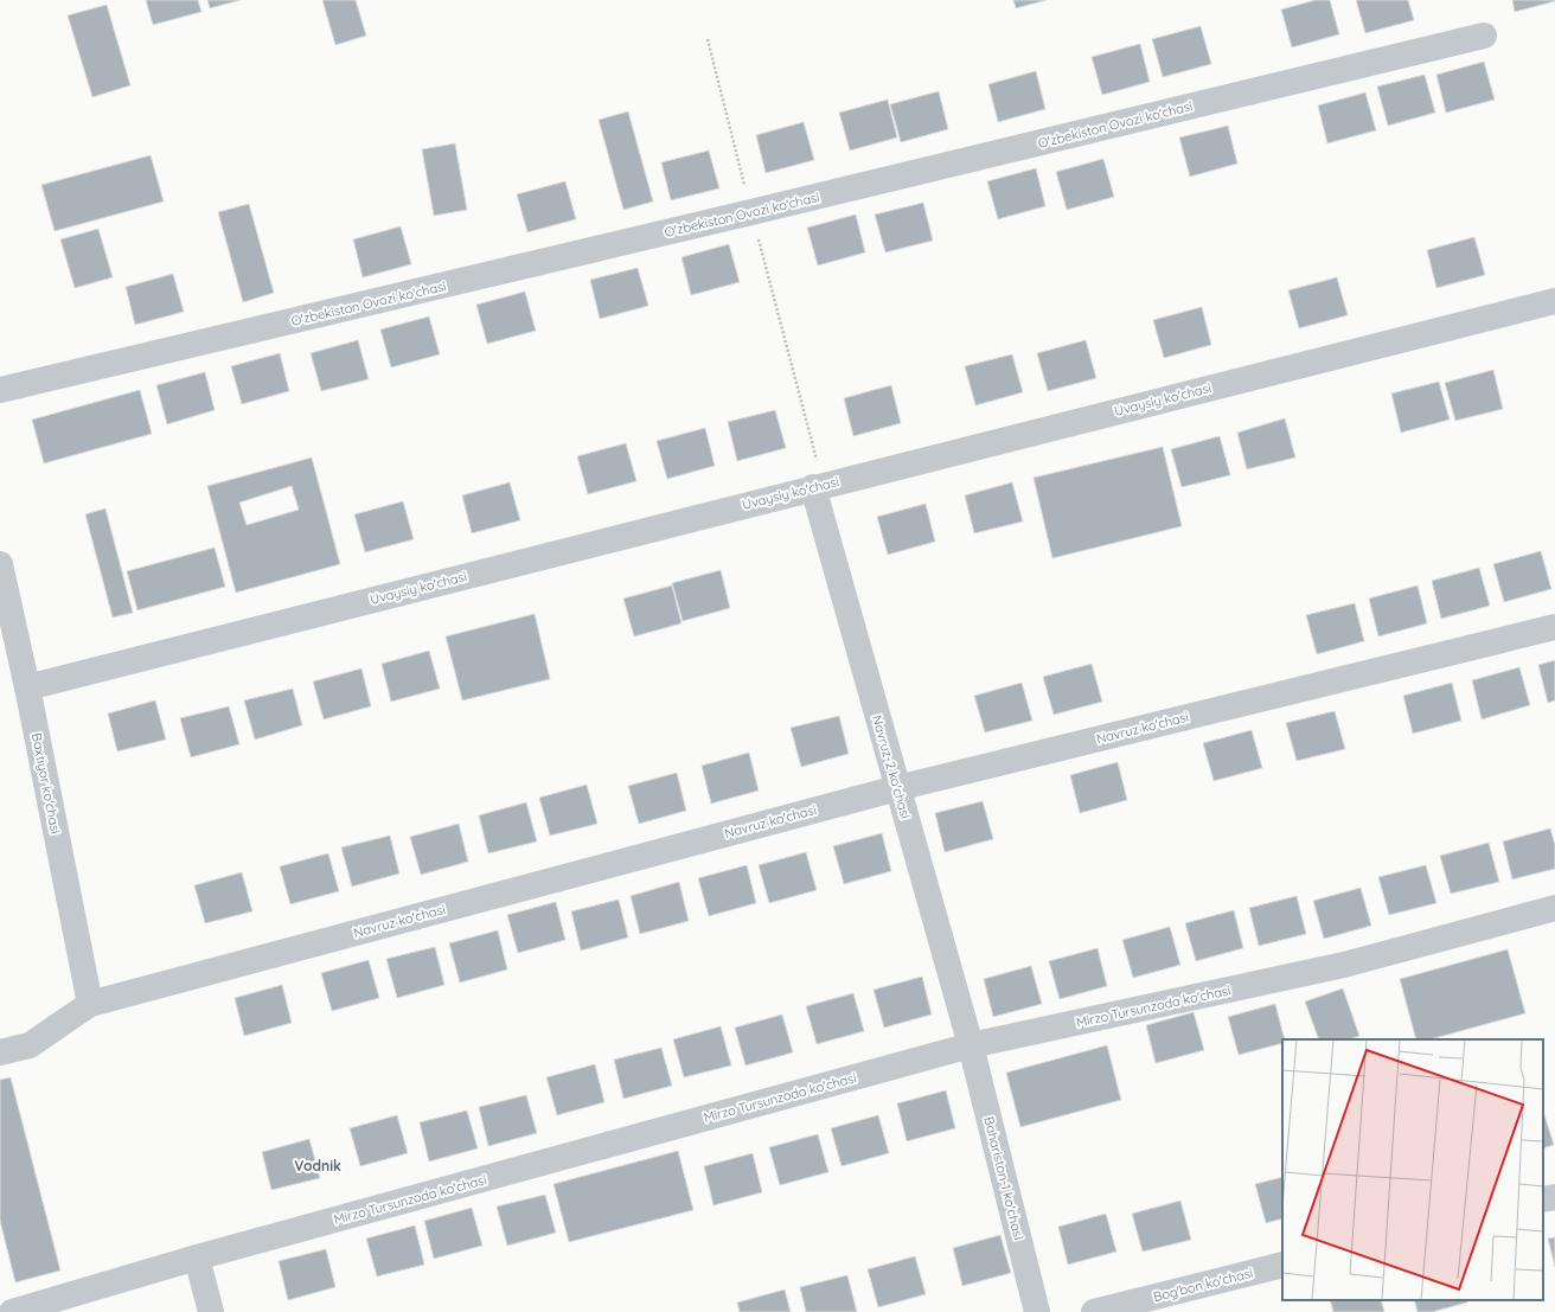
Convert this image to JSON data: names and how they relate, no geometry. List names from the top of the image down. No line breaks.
{"streets":{"street":["O'zbekiston Ovozi ko'chasi","Uvaysiy ko'chasi","Navruz ko'chasi","Navruz-2 ko'chasi","Baxtiyor ko'chasi","Mirzo Tursunzoda ko'chasi","Bahariston-1 ko'chasi","Bog'bon ko'chasi"]},"crossings":[["Uvaysiy ko'chasi","Navruz-2 ko'chasi"],["Uvaysiy ko'chasi","Baxtiyor ko'chasi"],["Navruz ko'chasi","Navruz-2 ko'chasi"],["Navruz ko'chasi","Baxtiyor ko'chasi"],["Navruz-2 ko'chasi","Mirzo Tursunzoda ko'chasi"],["Navruz-2 ko'chasi","Bahariston-1 ko'chasi"],["Mirzo Tursunzoda ko'chasi","Bahariston-1 ko'chasi"]],"districts":["Vodnik"]}
